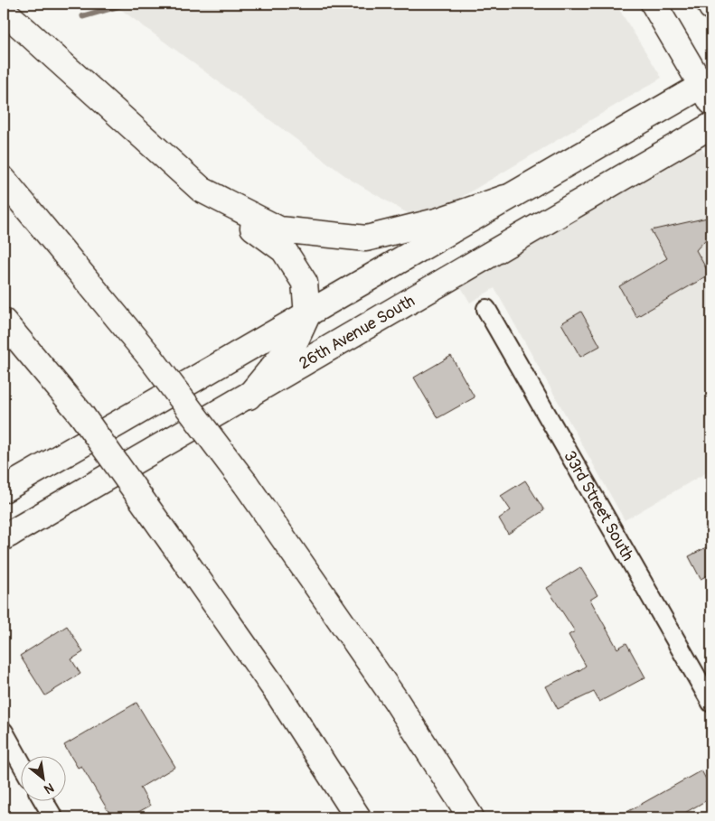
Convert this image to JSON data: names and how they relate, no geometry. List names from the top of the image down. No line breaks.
{"streets":{"main road":["26th Avenue South"],"street":["33rd Street South"]},"north":"bottom right"}
